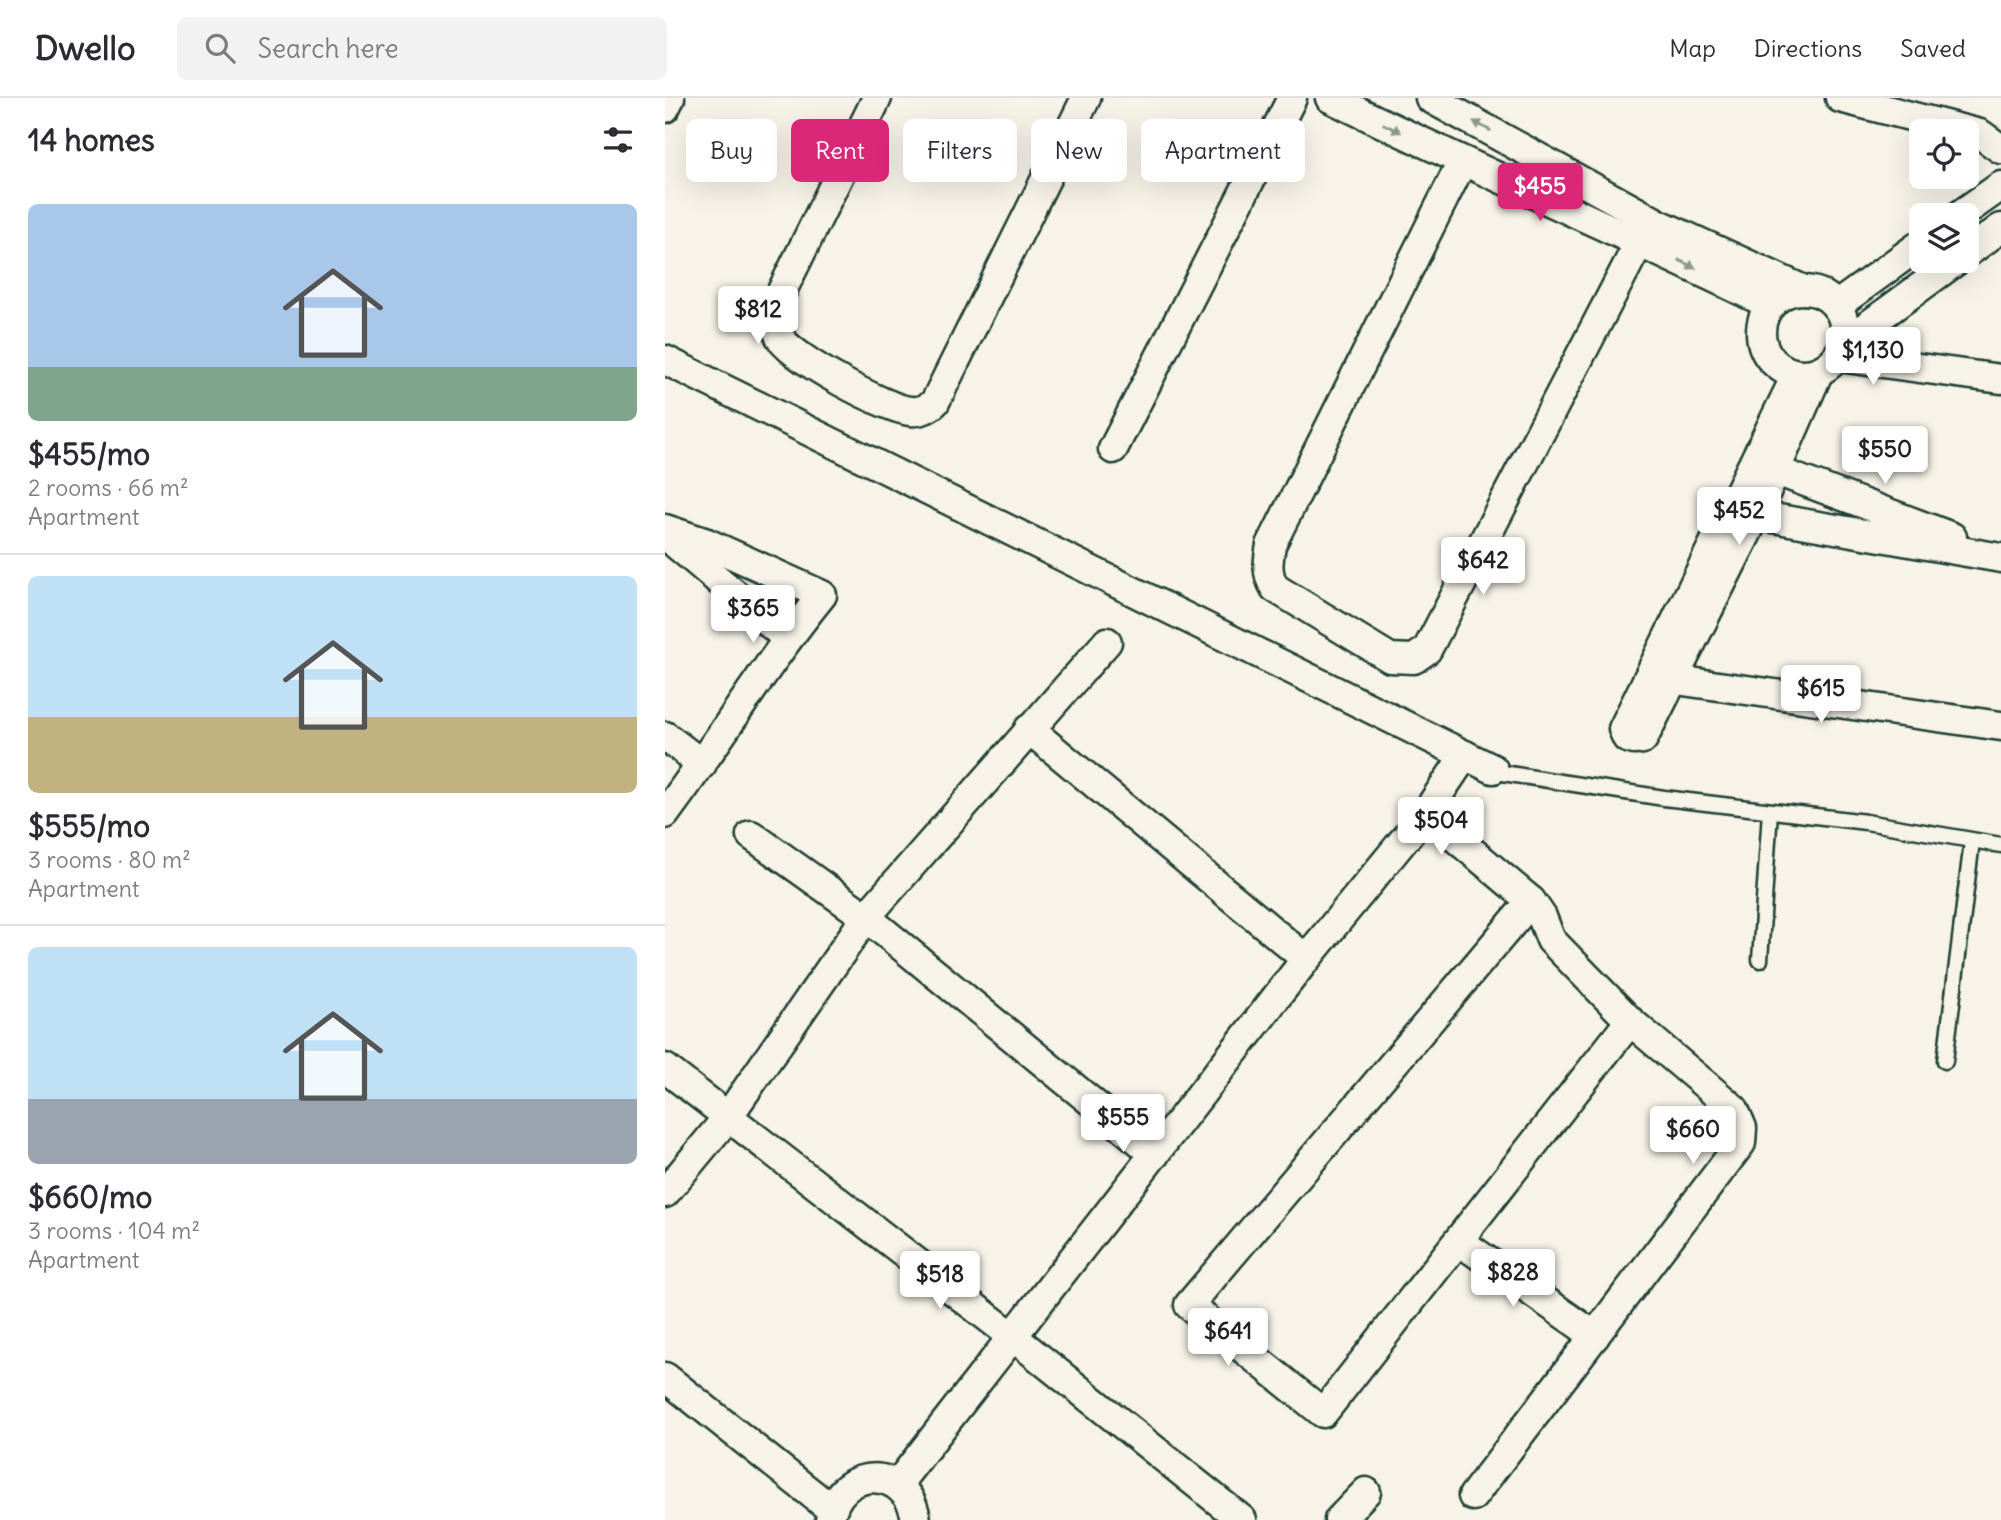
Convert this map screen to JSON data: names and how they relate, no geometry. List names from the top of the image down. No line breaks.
{"page":{"header":"Dwello","search":"Search here","nav":["Map","Directions","Saved"],"heading":"14 homes","chip":["Buy","Rent","Filters","New","Apartment"],"price":["$455","$812","$1,130","$550","$452","$642","$365","$615","$504","$555","$660","$828","$518","$641"],"list":[{"name":"$455/mo","note":"2 rooms · 66 m² · Apartment"},{"name":"$555/mo","note":"3 rooms · 80 m² · Apartment"},{"name":"$660/mo","note":"3 rooms · 104 m² · Apartment"}]}}
